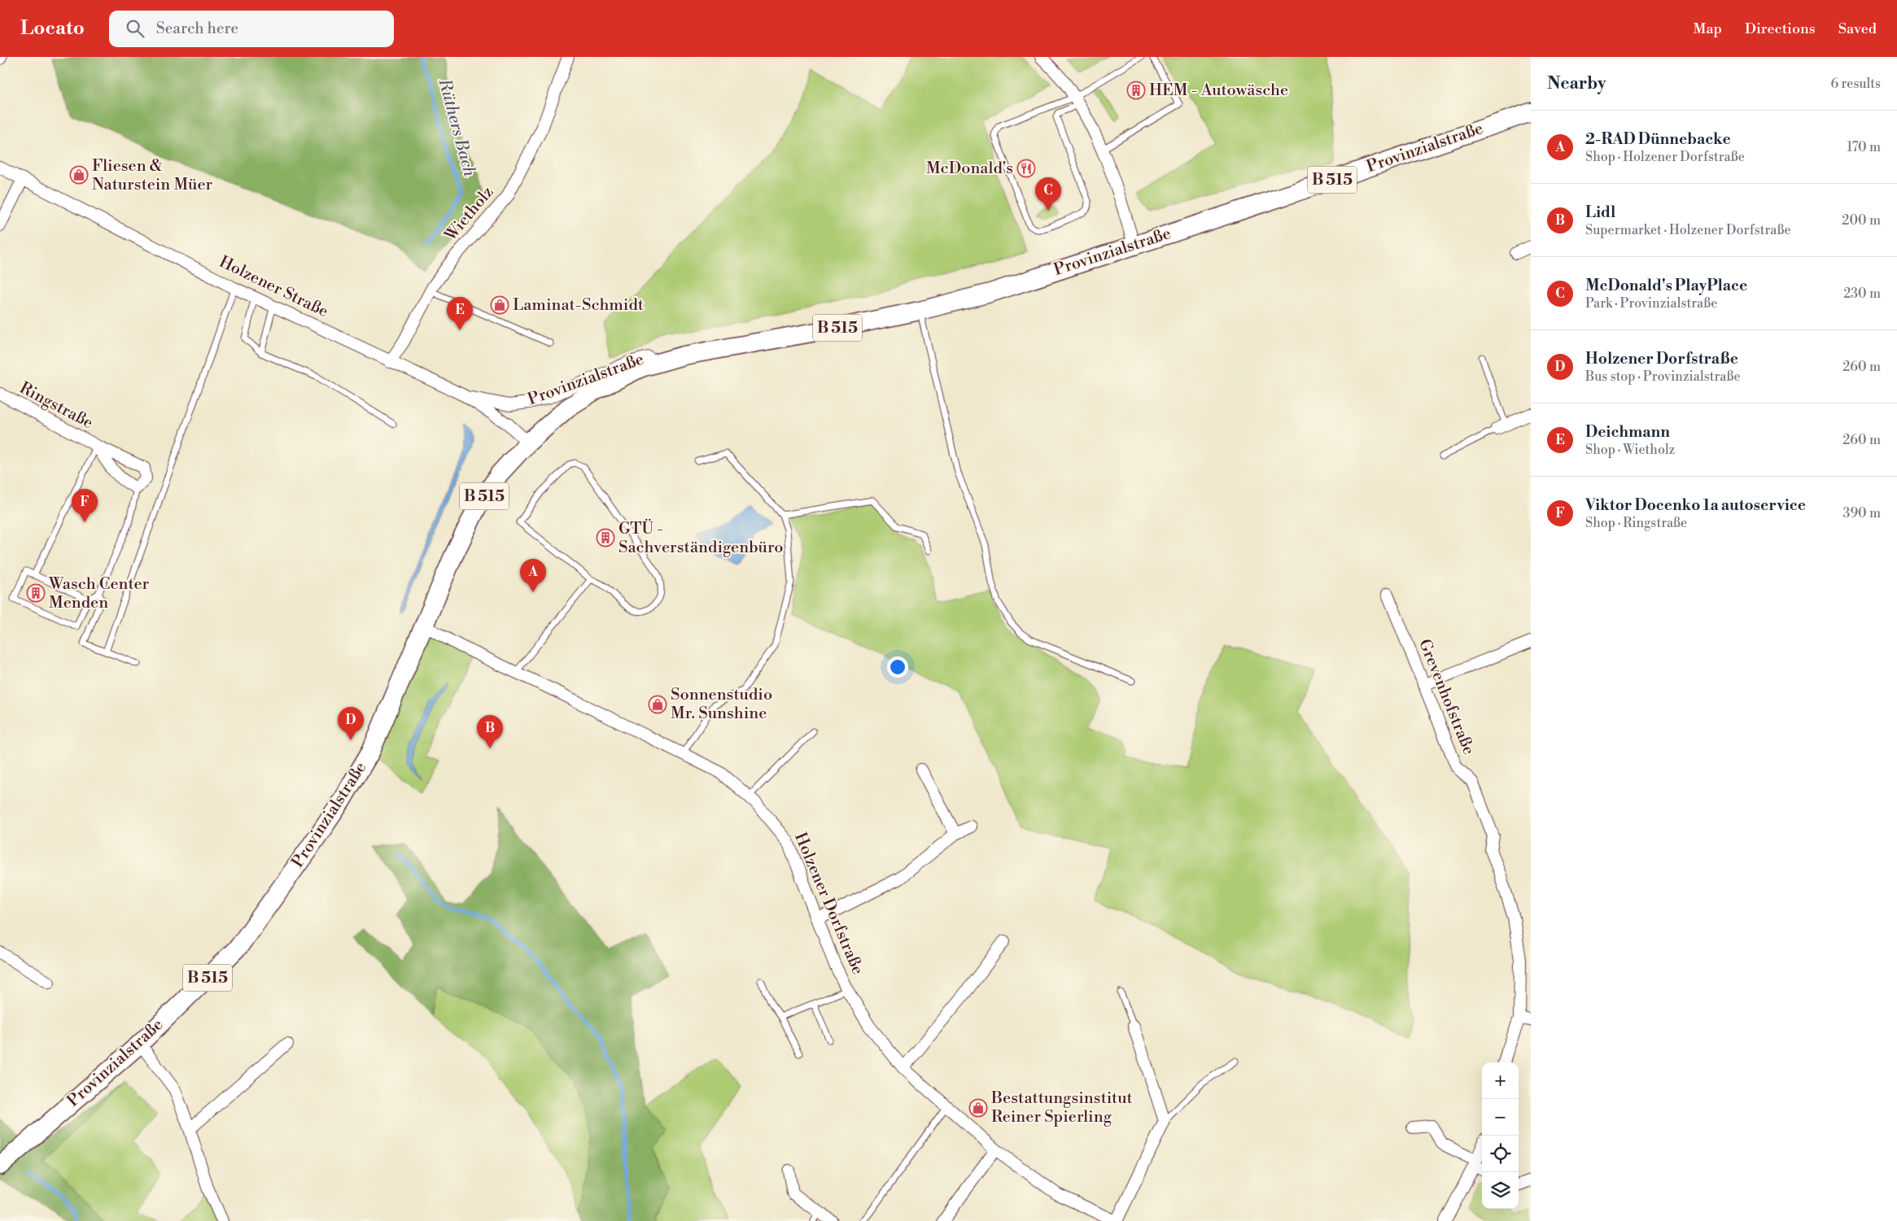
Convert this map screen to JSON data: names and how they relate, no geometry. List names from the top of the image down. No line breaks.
{"streets":{"main road":["Provinzialstraße","B 515"],"street":["Wietholz","Holzener Straße","Ringstraße","Grevenhofstraße","Holzener Dorfstraße"]},"crossings":[["Provinzialstraße","Holzener Straße"],["Provinzialstraße","Holzener Dorfstraße"],["Wietholz","Holzener Straße"]],"water":["Rüthers Bach"],"places":{"building":["HEM - Autowäsche","GTÜ - Sachverständigenbüro","Wasch Center Menden"],"restaurant":["McDonald's"],"shop":["Fliesen & Naturstein Müer","Laminat-Schmidt","Sonnenstudio Mr. Sunshine","Bestattungsinstitut Reiner Spierling"]},"page":{"header":"Locato","search":"Search here","nav":["Map","Directions","Saved"],"heading":["Nearby","6 results"],"list":[{"mark":"A","name":"2-RAD Dünnebacke","note":"Shop · Holzener Dorfstraße","value":"170 m"},{"mark":"B","name":"Lidl","note":"Supermarket · Holzener Dorfstraße","value":"200 m"},{"mark":"C","name":"McDonald's PlayPlace","note":"Park · Provinzialstraße","value":"230 m"},{"mark":"D","name":"Holzener Dorfstraße","note":"Bus stop · Provinzialstraße","value":"260 m"},{"mark":"E","name":"Deichmann","note":"Shop · Wietholz","value":"260 m"},{"mark":"F","name":"Viktor Docenko 1a autoservice","note":"Shop · Ringstraße","value":"390 m"}],"pins":["C","E","F","A","D","B"],"map_buttons":["+","−"]}}
